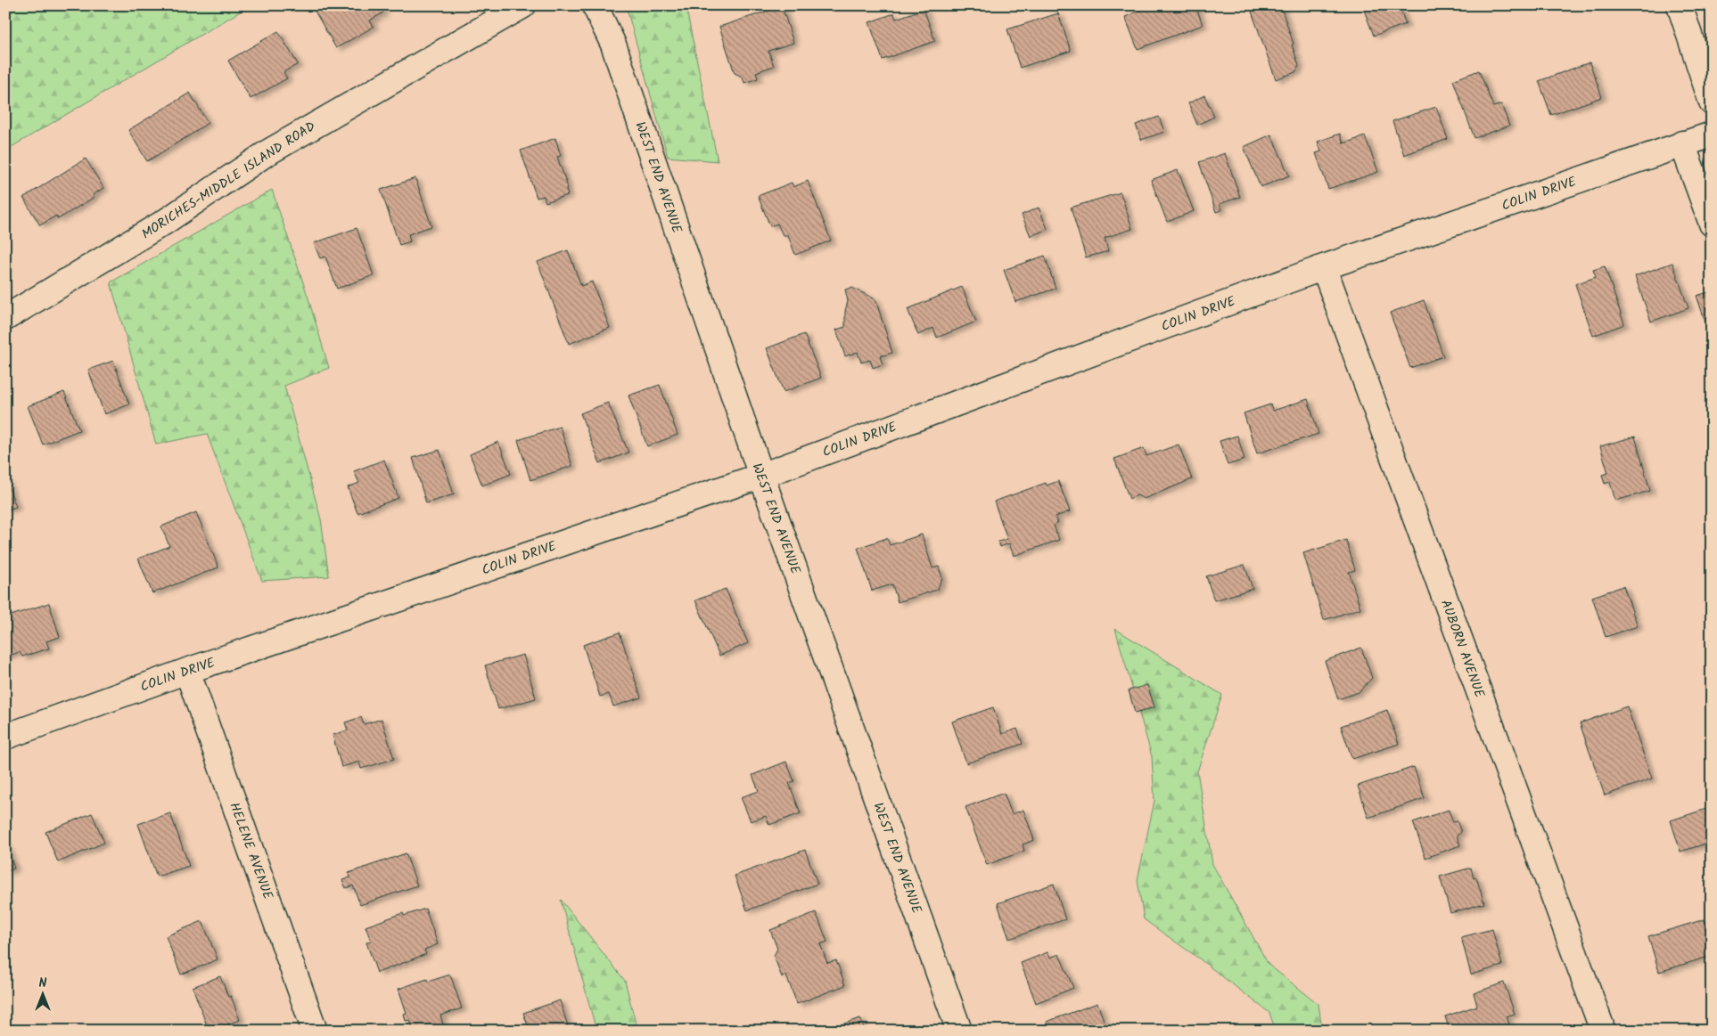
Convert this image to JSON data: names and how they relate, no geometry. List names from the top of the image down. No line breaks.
{"streets":{"street":["WEST END AVENUE","MORICHES-MIDDLE ISLAND ROAD","COLIN DRIVE","AUBORN AVENUE","HELENE AVENUE"]},"crossings":[["WEST END AVENUE","COLIN DRIVE"],["COLIN DRIVE","AUBORN AVENUE"],["COLIN DRIVE","HELENE AVENUE"]],"north":"top"}
